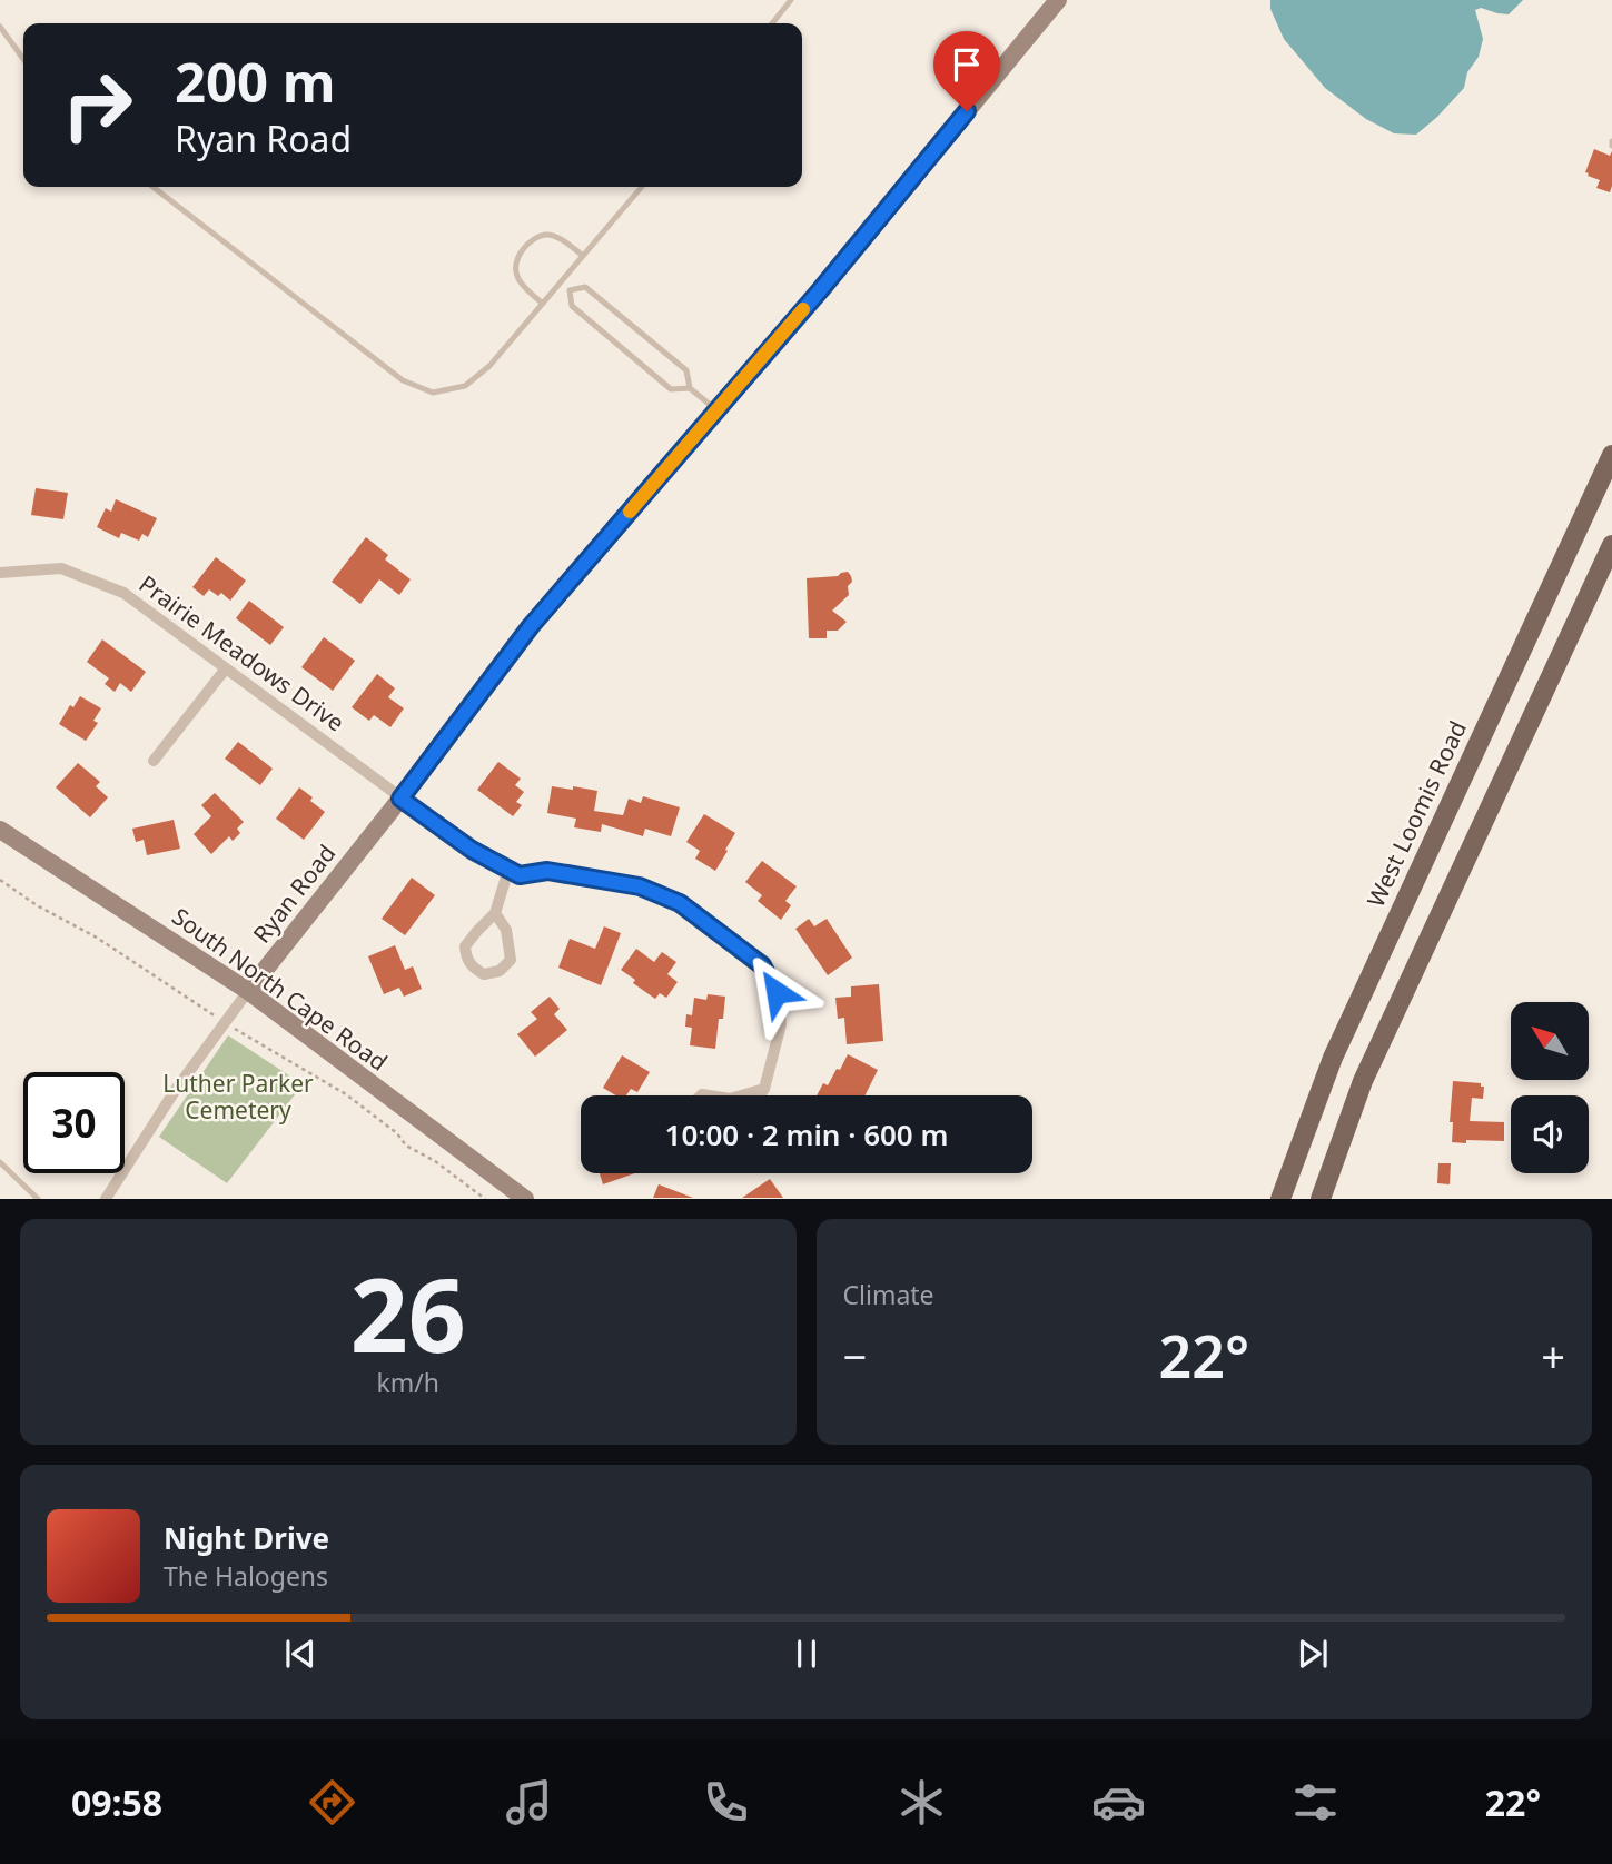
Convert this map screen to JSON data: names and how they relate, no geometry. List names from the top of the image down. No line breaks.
{"streets":{"main road":["West Loomis Road"],"street":["Prairie Meadows Drive","Ryan Road","South North Cape Road"]},"crossings":[["Prairie Meadows Drive","Ryan Road"],["Ryan Road","South North Cape Road"]],"parks":["Luther Parker Cemetery"],"north":"top left","page":{"turn":["200 m","Ryan Road"],"limit":"30","trip":"10:00 · 2 min · 600 m","tile":[["26","km/h"],"Climate"],"heat":["−","22°","+"],"song":["Night Drive","The Halogens"],"tabs":["09:58","22°"]}}
